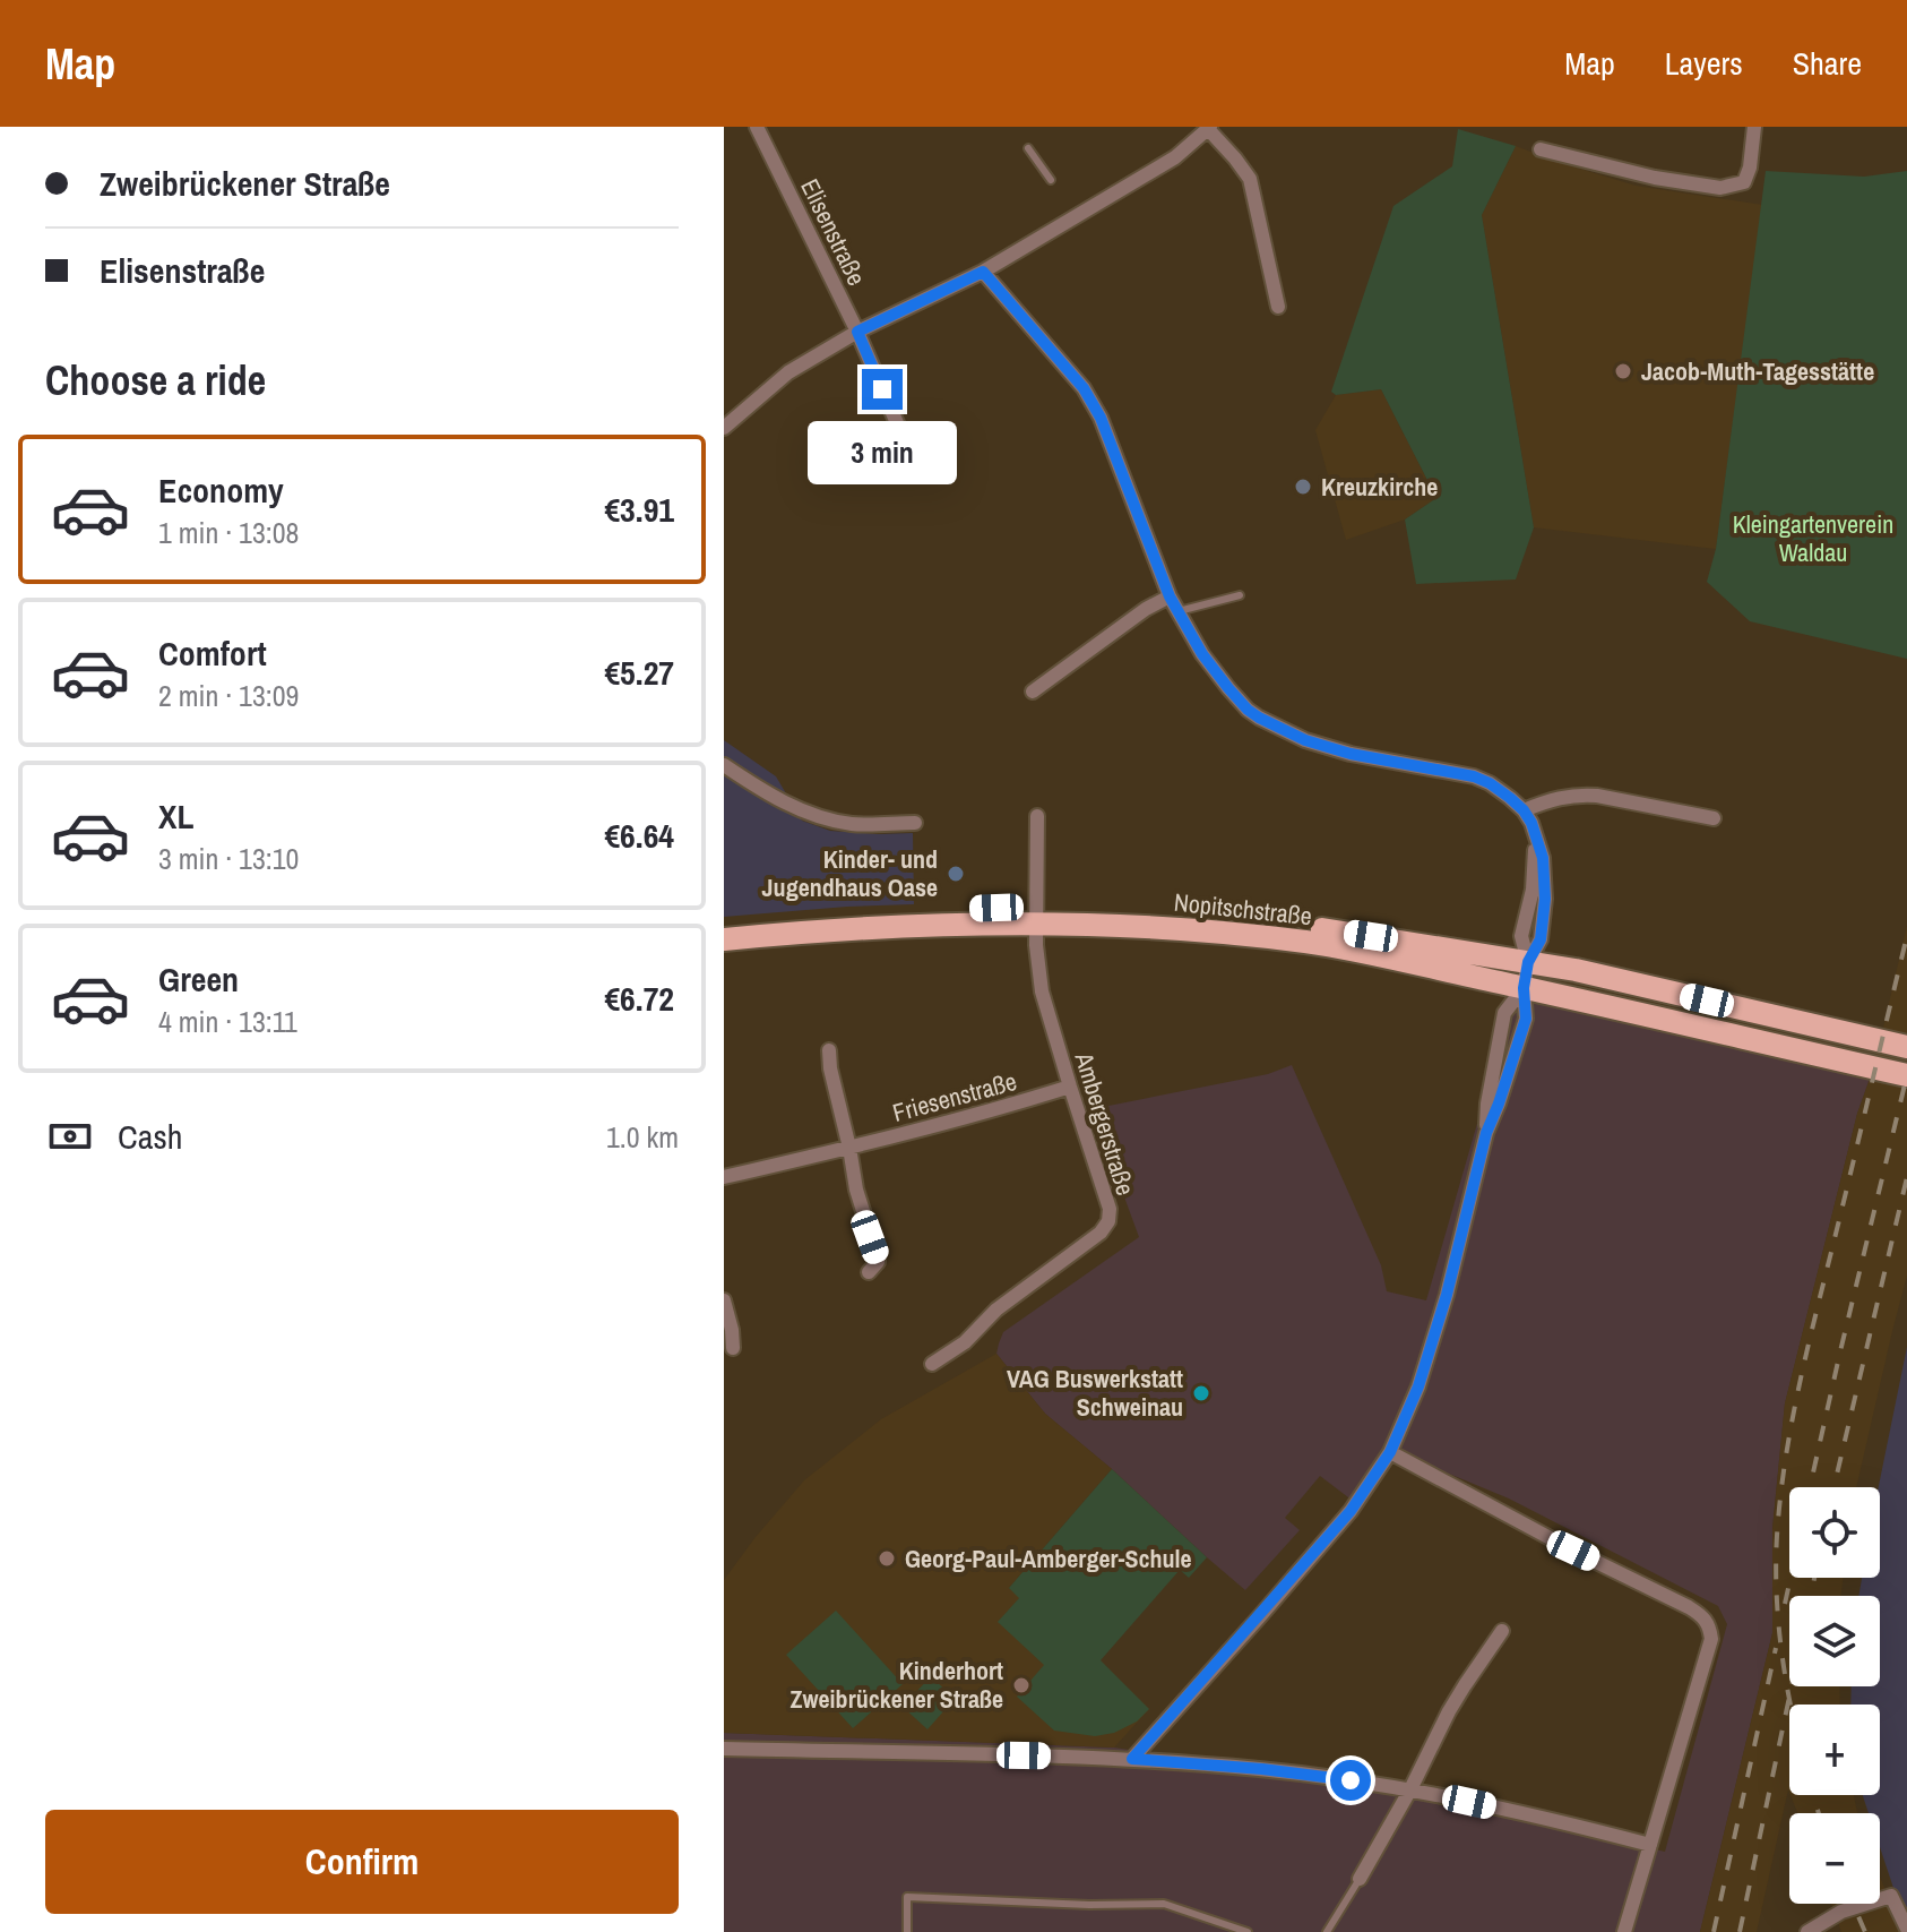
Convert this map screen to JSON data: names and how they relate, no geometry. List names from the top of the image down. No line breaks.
{"streets":{"main road":["Nopitschstraße"],"street":["Elisenstraße","Friesenstraße","Ambergerstraße"]},"crossings":[["Nopitschstraße","Ambergerstraße"],["Friesenstraße","Ambergerstraße"]],"parks":["Kleingartenverein Waldau"],"places":["Jacob-Muth-Tagesstätte","Kreuzkirche","Kinder- und Jugendhaus Oase","VAG Buswerkstatt Schweinau","Georg-Paul-Amberger-Schule","Kinderhort Zweibrückener Straße"],"page":{"header":"Map","nav":["Map","Layers","Share"],"banner":["Zweibrückener Straße","Elisenstraße"],"heading":"Choose a ride","bubble":"3 min","list":[{"name":"Economy","note":"1 min · 13:08","value":"€3.91"},{"name":"Comfort","note":"2 min · 13:09","value":"€5.27"},{"name":"XL","note":"3 min · 13:10","value":"€6.64"},{"name":"Green","note":"4 min · 13:11","value":"€6.72"}],"pay":["Cash","1.0 km"],"map_buttons":["+","−"],"buttons":"Confirm"}}
